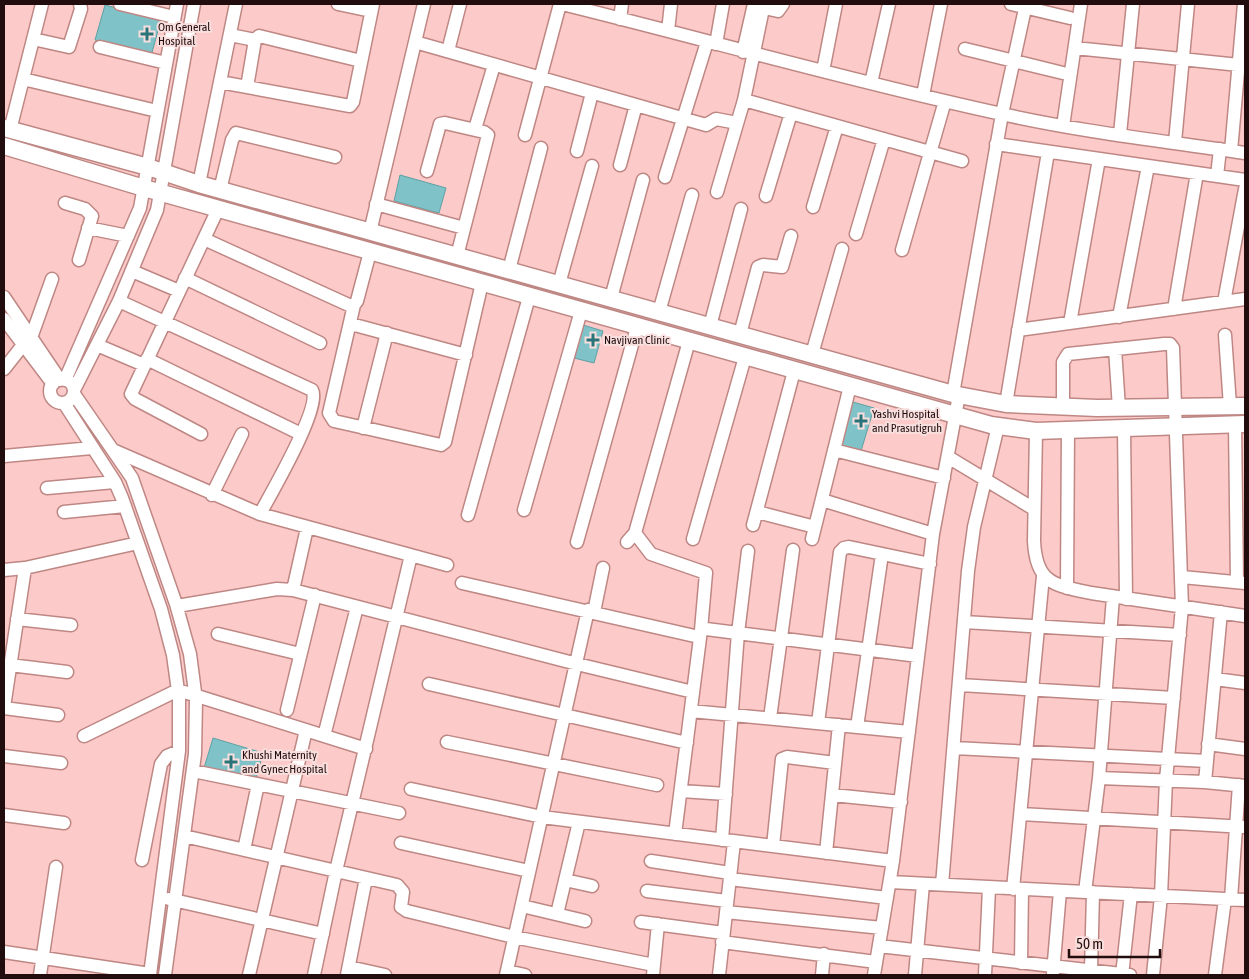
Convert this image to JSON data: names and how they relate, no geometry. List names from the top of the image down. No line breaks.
{"places":{"health":["Om General Hospital","Navjivan Clinic","Yashvi Hospital and Prasutigruh","Khushi Maternity and Gynec Hospital"]},"scale_bar":"50 m"}
